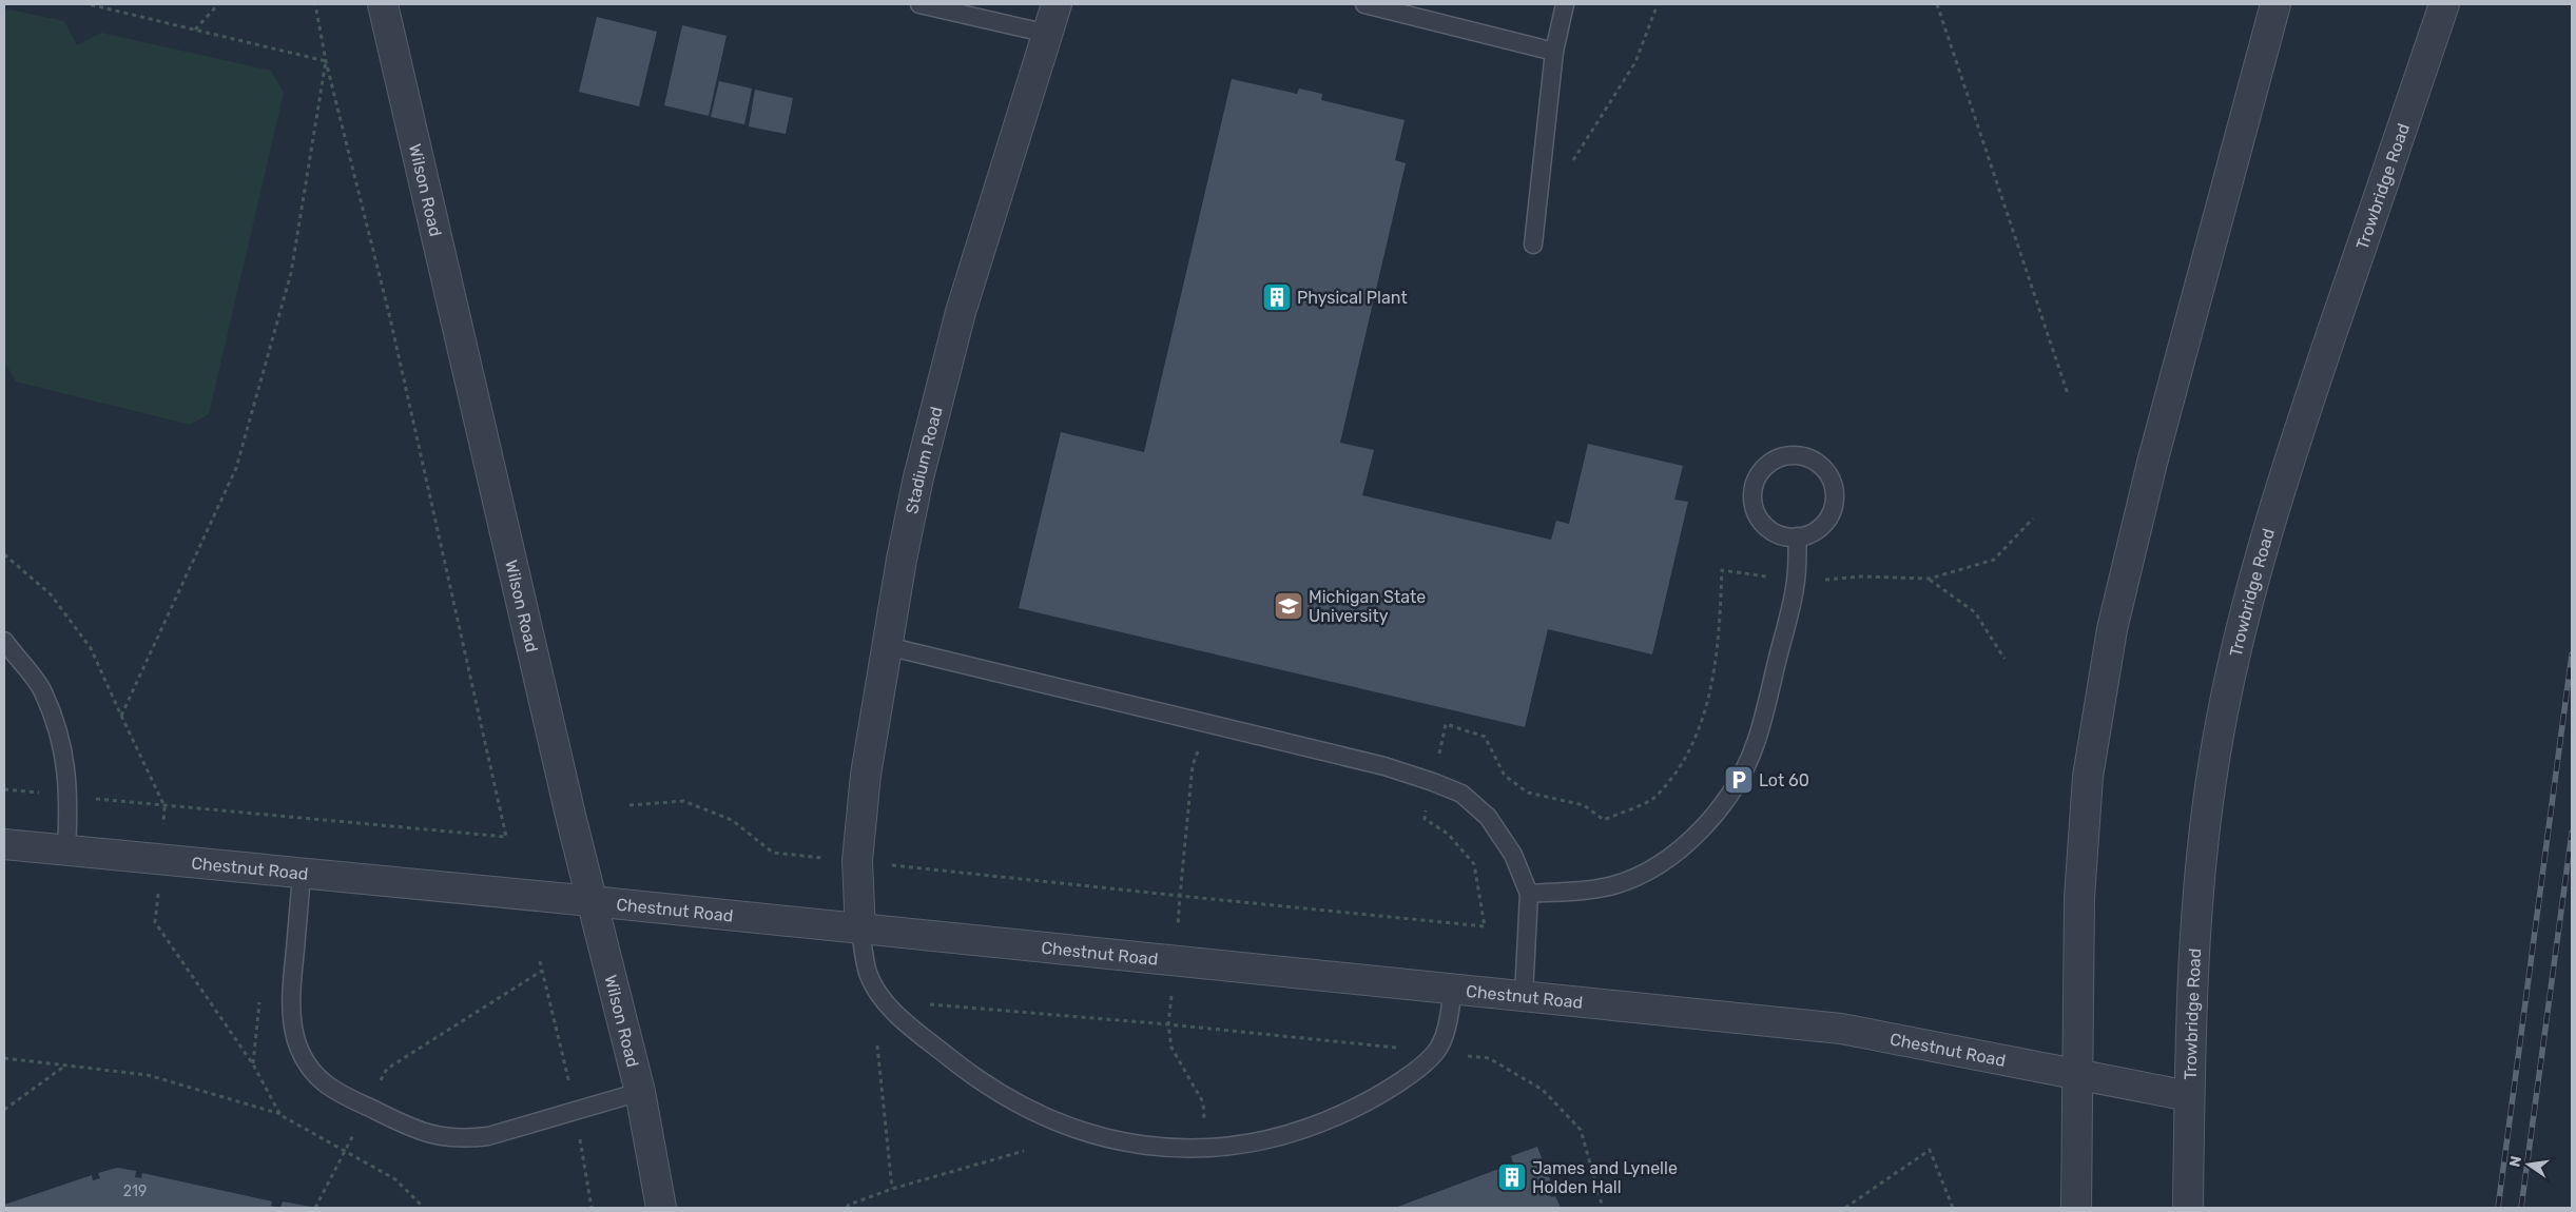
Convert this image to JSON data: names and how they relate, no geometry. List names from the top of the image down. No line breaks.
{"streets":{"street":["Trowbridge Road","Wilson Road","Stadium Road","Chestnut Road"]},"crossings":[["Trowbridge Road","Chestnut Road"],["Wilson Road","Chestnut Road"],["Stadium Road","Chestnut Road"]],"places":{"building":["Physical Plant","James and Lynelle Holden Hall"],"school or university":["Michigan State University"],"parking":["Lot 60"]},"house_numbers":["219"],"north":"left"}
